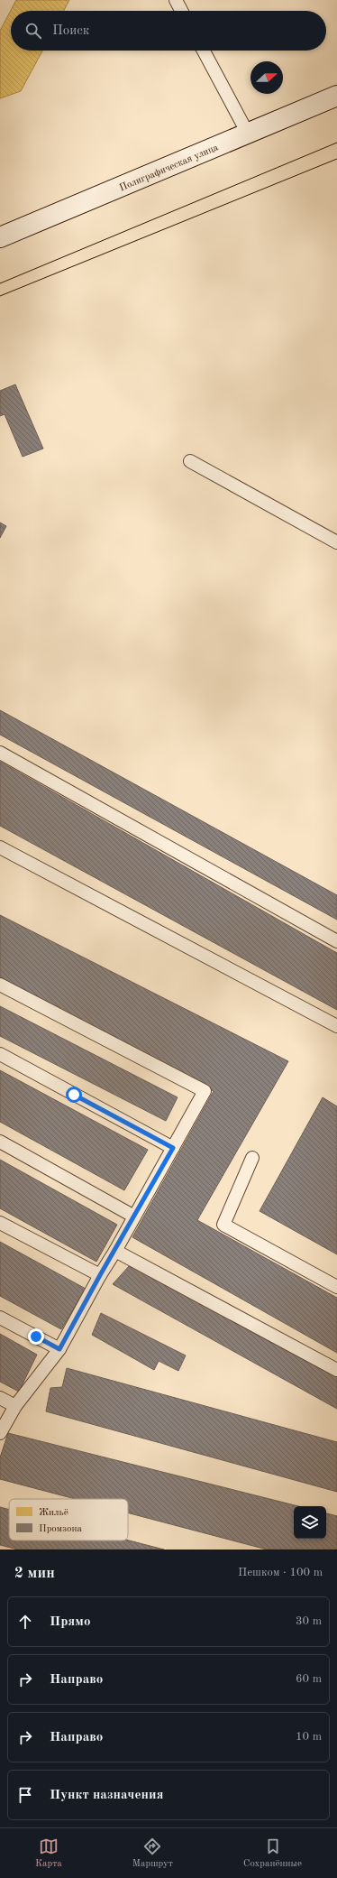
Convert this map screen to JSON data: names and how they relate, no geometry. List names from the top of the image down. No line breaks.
{"streets":{"street":["Полиграфическая улица"]},"legend":["Жильё","Промзона"],"north":"right","page":{"search":"Поиск","heading":["2 мин","Пешком · 100 m"],"list":[["Прямо","30 m"],["Направо","60 m"],["Направо","10 m"],"Пункт назначения"],"nav":["Карта","Маршрут","Сохранённые"]}}
